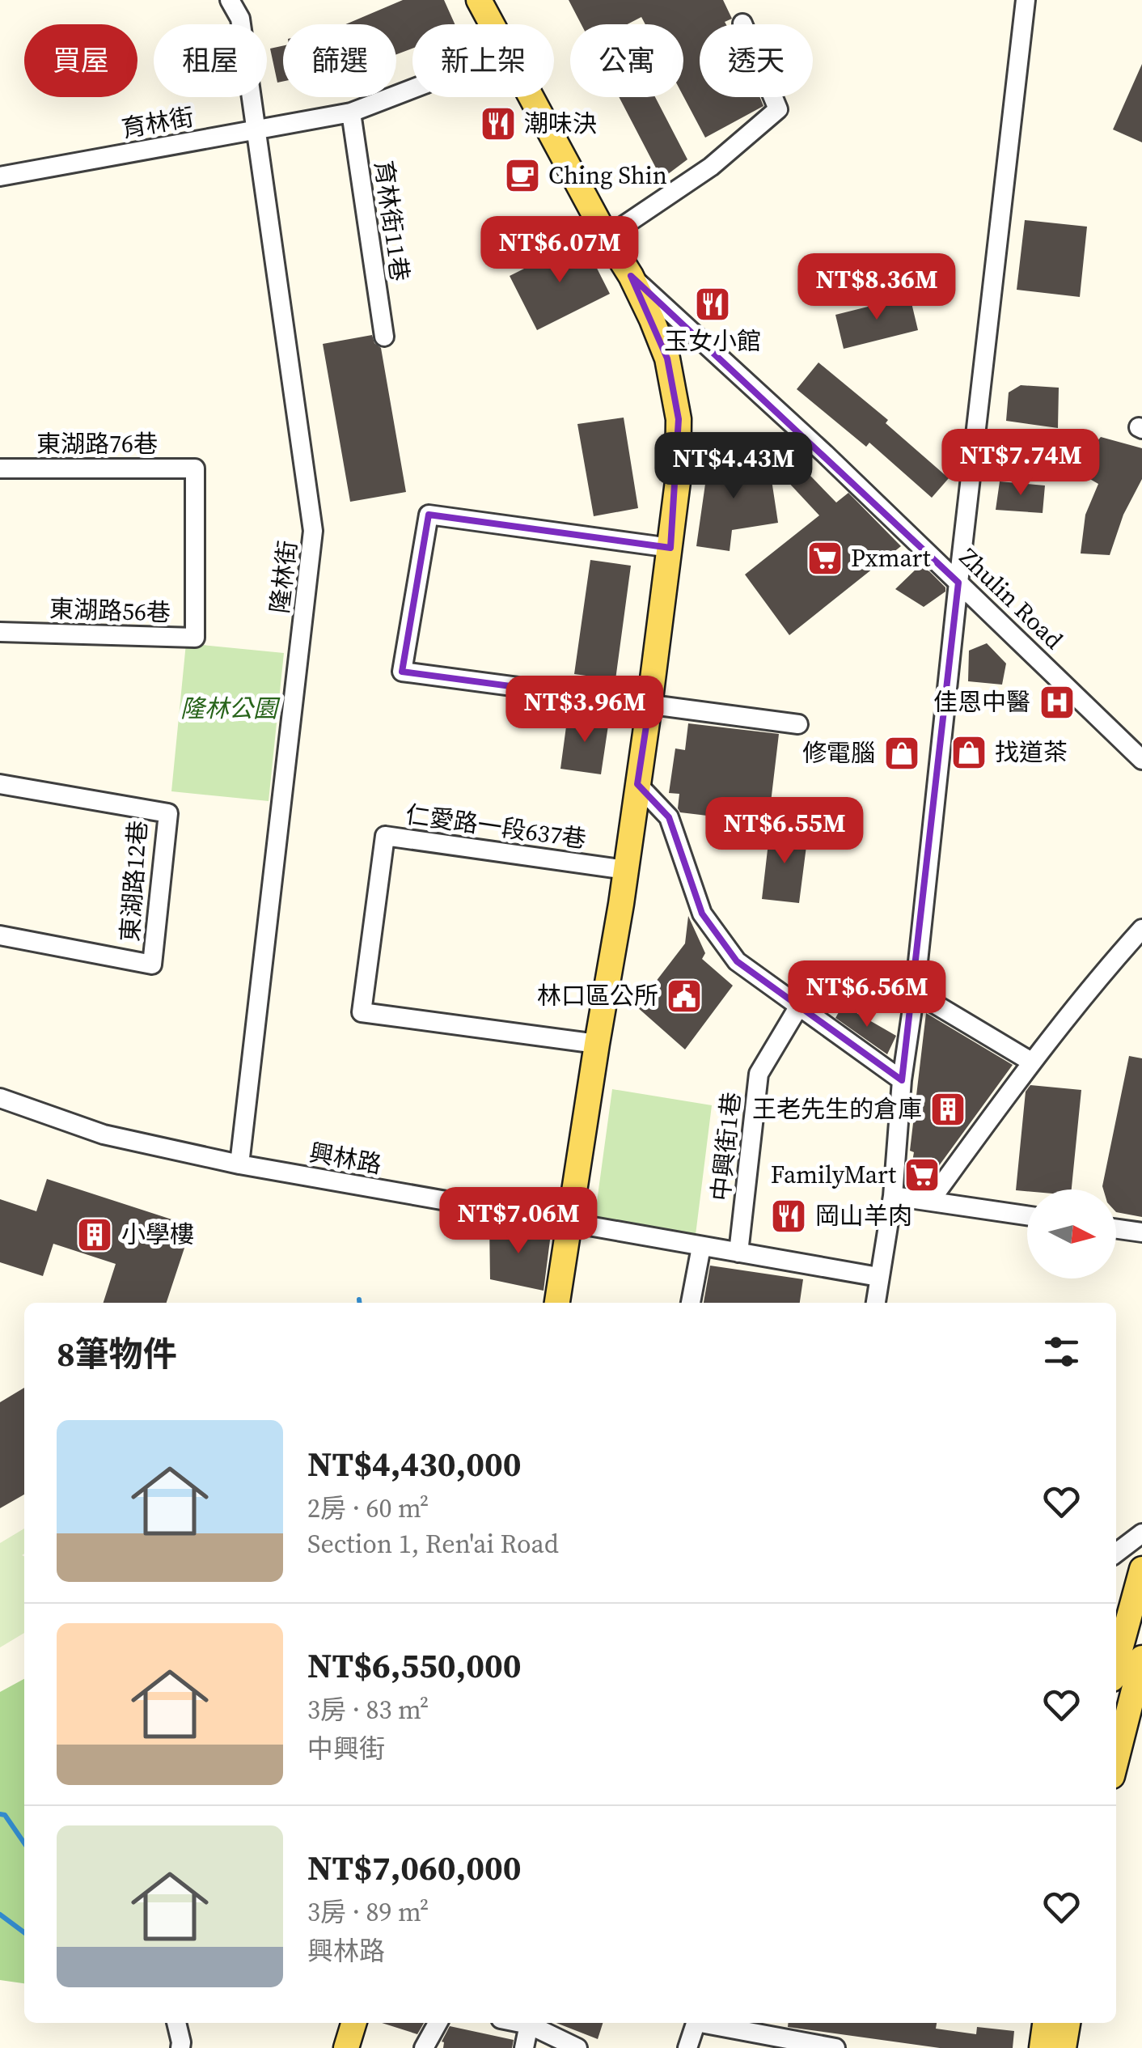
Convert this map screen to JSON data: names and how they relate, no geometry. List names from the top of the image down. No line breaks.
{"streets":{"street":["育林街","育林街11巷","東湖路76巷","隆林街","Zhulin Road","東湖路56巷","仁愛路一段637巷","東湖路12巷","中興街1巷","興林路"]},"crossings":[["育林街","育林街11巷"],["育林街","隆林街"],["東湖路76巷","東湖路56巷"],["隆林街","興林路"],["中興街1巷","興林路"]],"parks":["隆林公園"],"places":{"restaurant":["潮味決","玉女小館","岡山羊肉"],"cafe":["Ching Shin"],"supermarket":["Pxmart","FamilyMart"],"hospital":["佳恩中醫"],"shop":["找道茶","修電腦"],"public building":["林口區公所"],"building":["王老先生的倉庫","小學樓"]},"north":"right","page":{"chip":["買屋","租屋","篩選","新上架","公寓","透天"],"price":["NT$6.07M","NT$8.36M","NT$7.74M","NT$4.43M","NT$3.96M","NT$6.55M","NT$6.56M","NT$7.06M"],"heading":"8筆物件","list":[{"name":"NT$4,430,000","note":"2房 · 60 m² · Section 1, Ren'ai Road"},{"name":"NT$6,550,000","note":"3房 · 83 m² · 中興街"},{"name":"NT$7,060,000","note":"3房 · 89 m² · 興林路"}]}}
